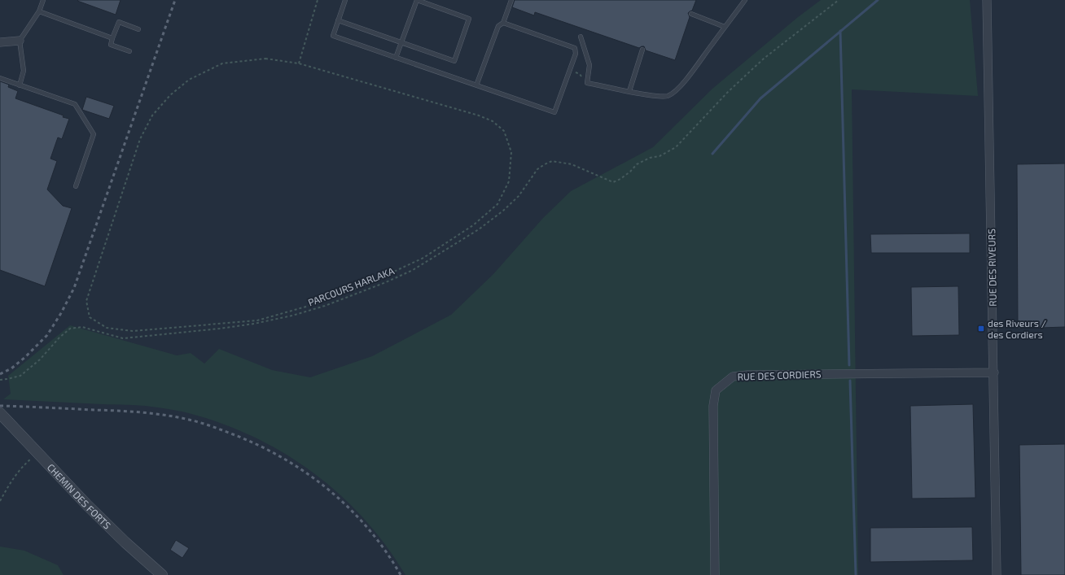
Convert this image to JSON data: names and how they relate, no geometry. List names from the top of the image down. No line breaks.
{"streets":{"street":["RUE DES RIVEURS","RUE DES CORDIERS","CHEMIN DES FORTS"],"path":["PARCOURS HARLAKA"]},"crossings":[["RUE DES RIVEURS","RUE DES CORDIERS"]],"places":{"transit":["des Riveurs / des Cordiers"]}}
